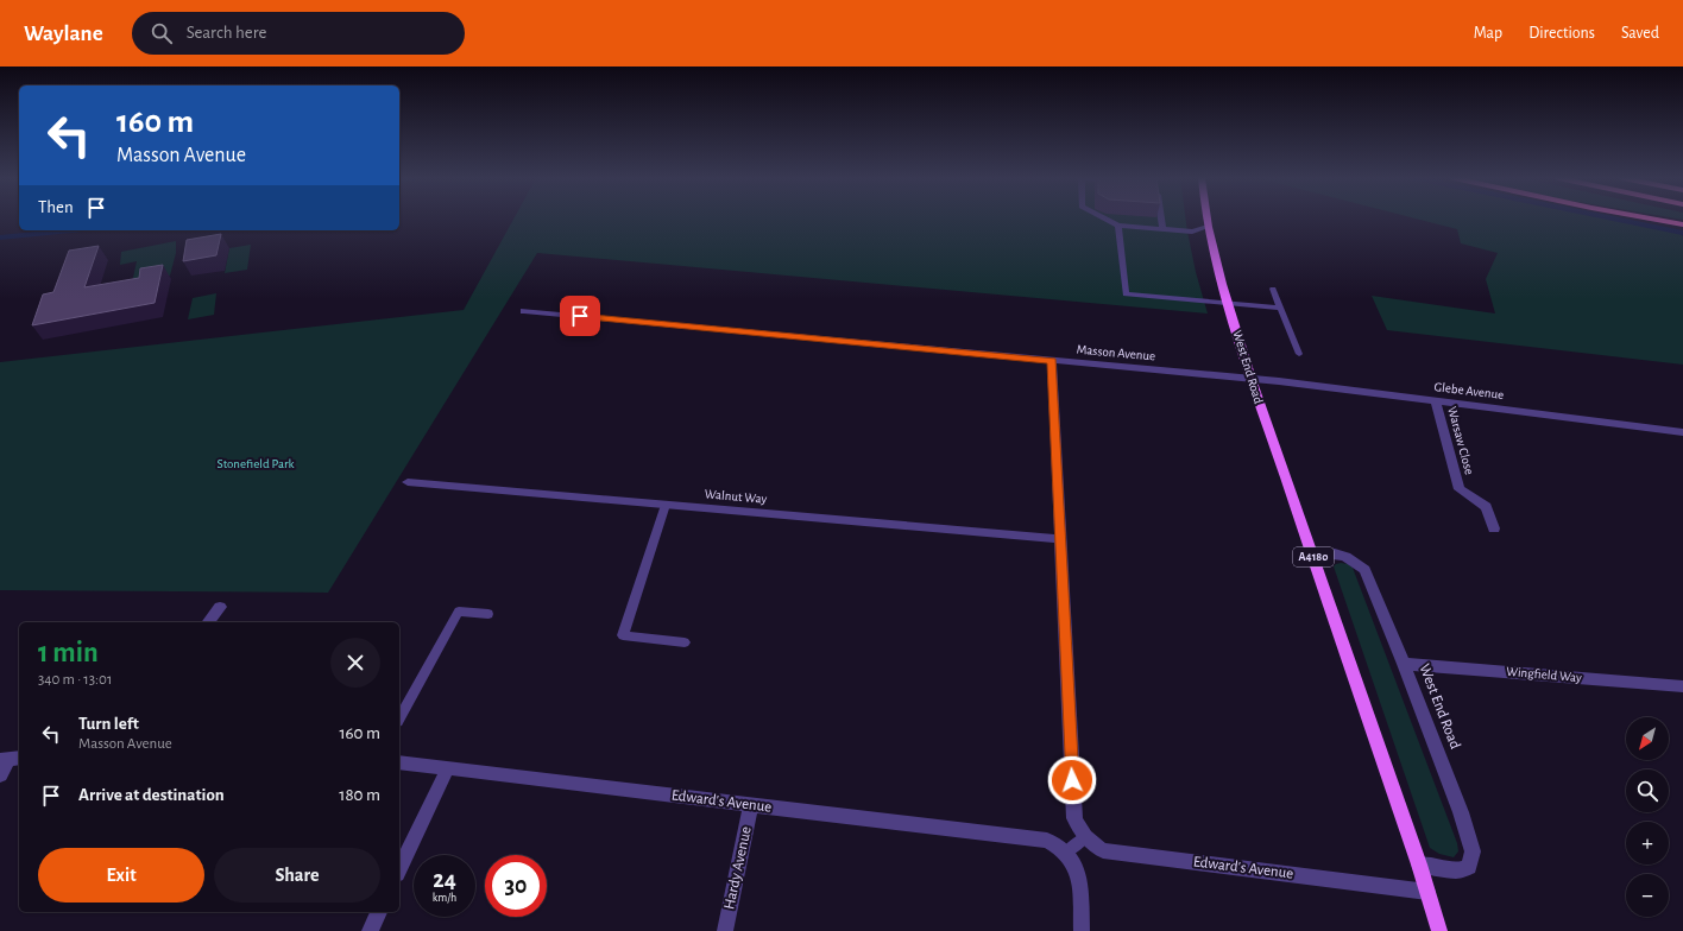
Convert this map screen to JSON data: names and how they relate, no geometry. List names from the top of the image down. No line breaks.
{"streets":{"main road":["West End Road","A4180"],"street":["Masson Avenue","Glebe Avenue","Warsaw Close","Walnut Way","Wingfield Way","Edward's Avenue","Hardy Avenue"]},"crossings":[["Masson Avenue","West End Road"],["Masson Avenue","Glebe Avenue"],["West End Road","Glebe Avenue"],["West End Road","Wingfield Way"],["West End Road","Edward's Avenue"],["Glebe Avenue","Warsaw Close"],["Walnut Way","Edward's Avenue"],["Edward's Avenue","Hardy Avenue"]],"parks":["Stonefield Park"],"north":"bottom left","page":{"header":"Waylane","search":"Search here","nav":["Map","Directions","Saved"],"turn":["160 m","Masson Avenue"],"then":"Then","heading":["1 min","340 m · 13:01"],"list":[{"name":"Turn left","note":"Masson Avenue","value":"160 m"},{"name":"Arrive at destination","value":"180 m"}],"map_buttons":["+","−"],"buttons":["Exit","Share"],"speed":"24 km/h","limit":"30"}}
